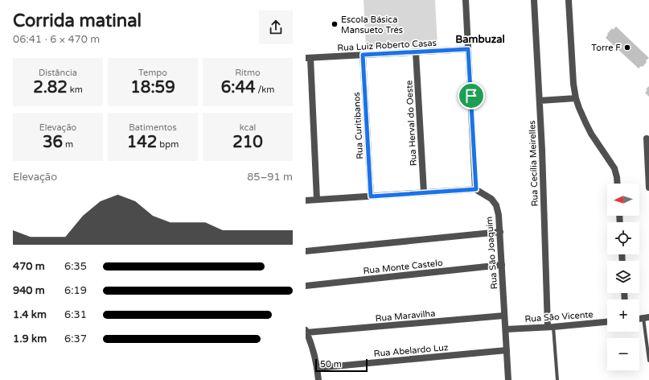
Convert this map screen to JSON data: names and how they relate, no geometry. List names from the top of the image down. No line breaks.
{"streets":{"street":["Rua Luiz Roberto Casas","Rua Herval do Oeste","Rua Curitibanos","Rua Cecília Meirelles","Rua São Joaquim","Rua Monte Castelo","Rua Maravilha","Rua São Vicente","Rua Abelardo Luz"]},"crossings":[["Rua Luiz Roberto Casas","Rua Herval do Oeste"],["Rua Luiz Roberto Casas","Rua Curitibanos"],["Rua Cecília Meirelles","Rua São Vicente"],["Rua São Joaquim","Rua Monte Castelo"],["Rua São Joaquim","Rua Maravilha"],["Rua São Joaquim","Rua São Vicente"],["Rua São Joaquim","Rua Abelardo Luz"]],"districts":["Bambuzal"],"places":["Escola Básica Mansueto Trés","Torre F"],"scale_bar":"50 m","north":"left","page":{"heading":["Corrida matinal","06:41 · 6 × 470 m"],"stats":[["Distância","2.82 km"],["Tempo","18:59"],["Ritmo","6:44 /km"],["Elevação","36 m"],["Batimentos","142 bpm"],["kcal","210"]],"chart":["Elevação","85–91 m"],"map_buttons":["+","−"],"list":[{"name":"470 m","note":"6:35"},{"name":"940 m","note":"6:19"},{"name":"1.4 km","note":"6:31"},{"name":"1.9 km","note":"6:37"}],"scale":"50 m"}}
